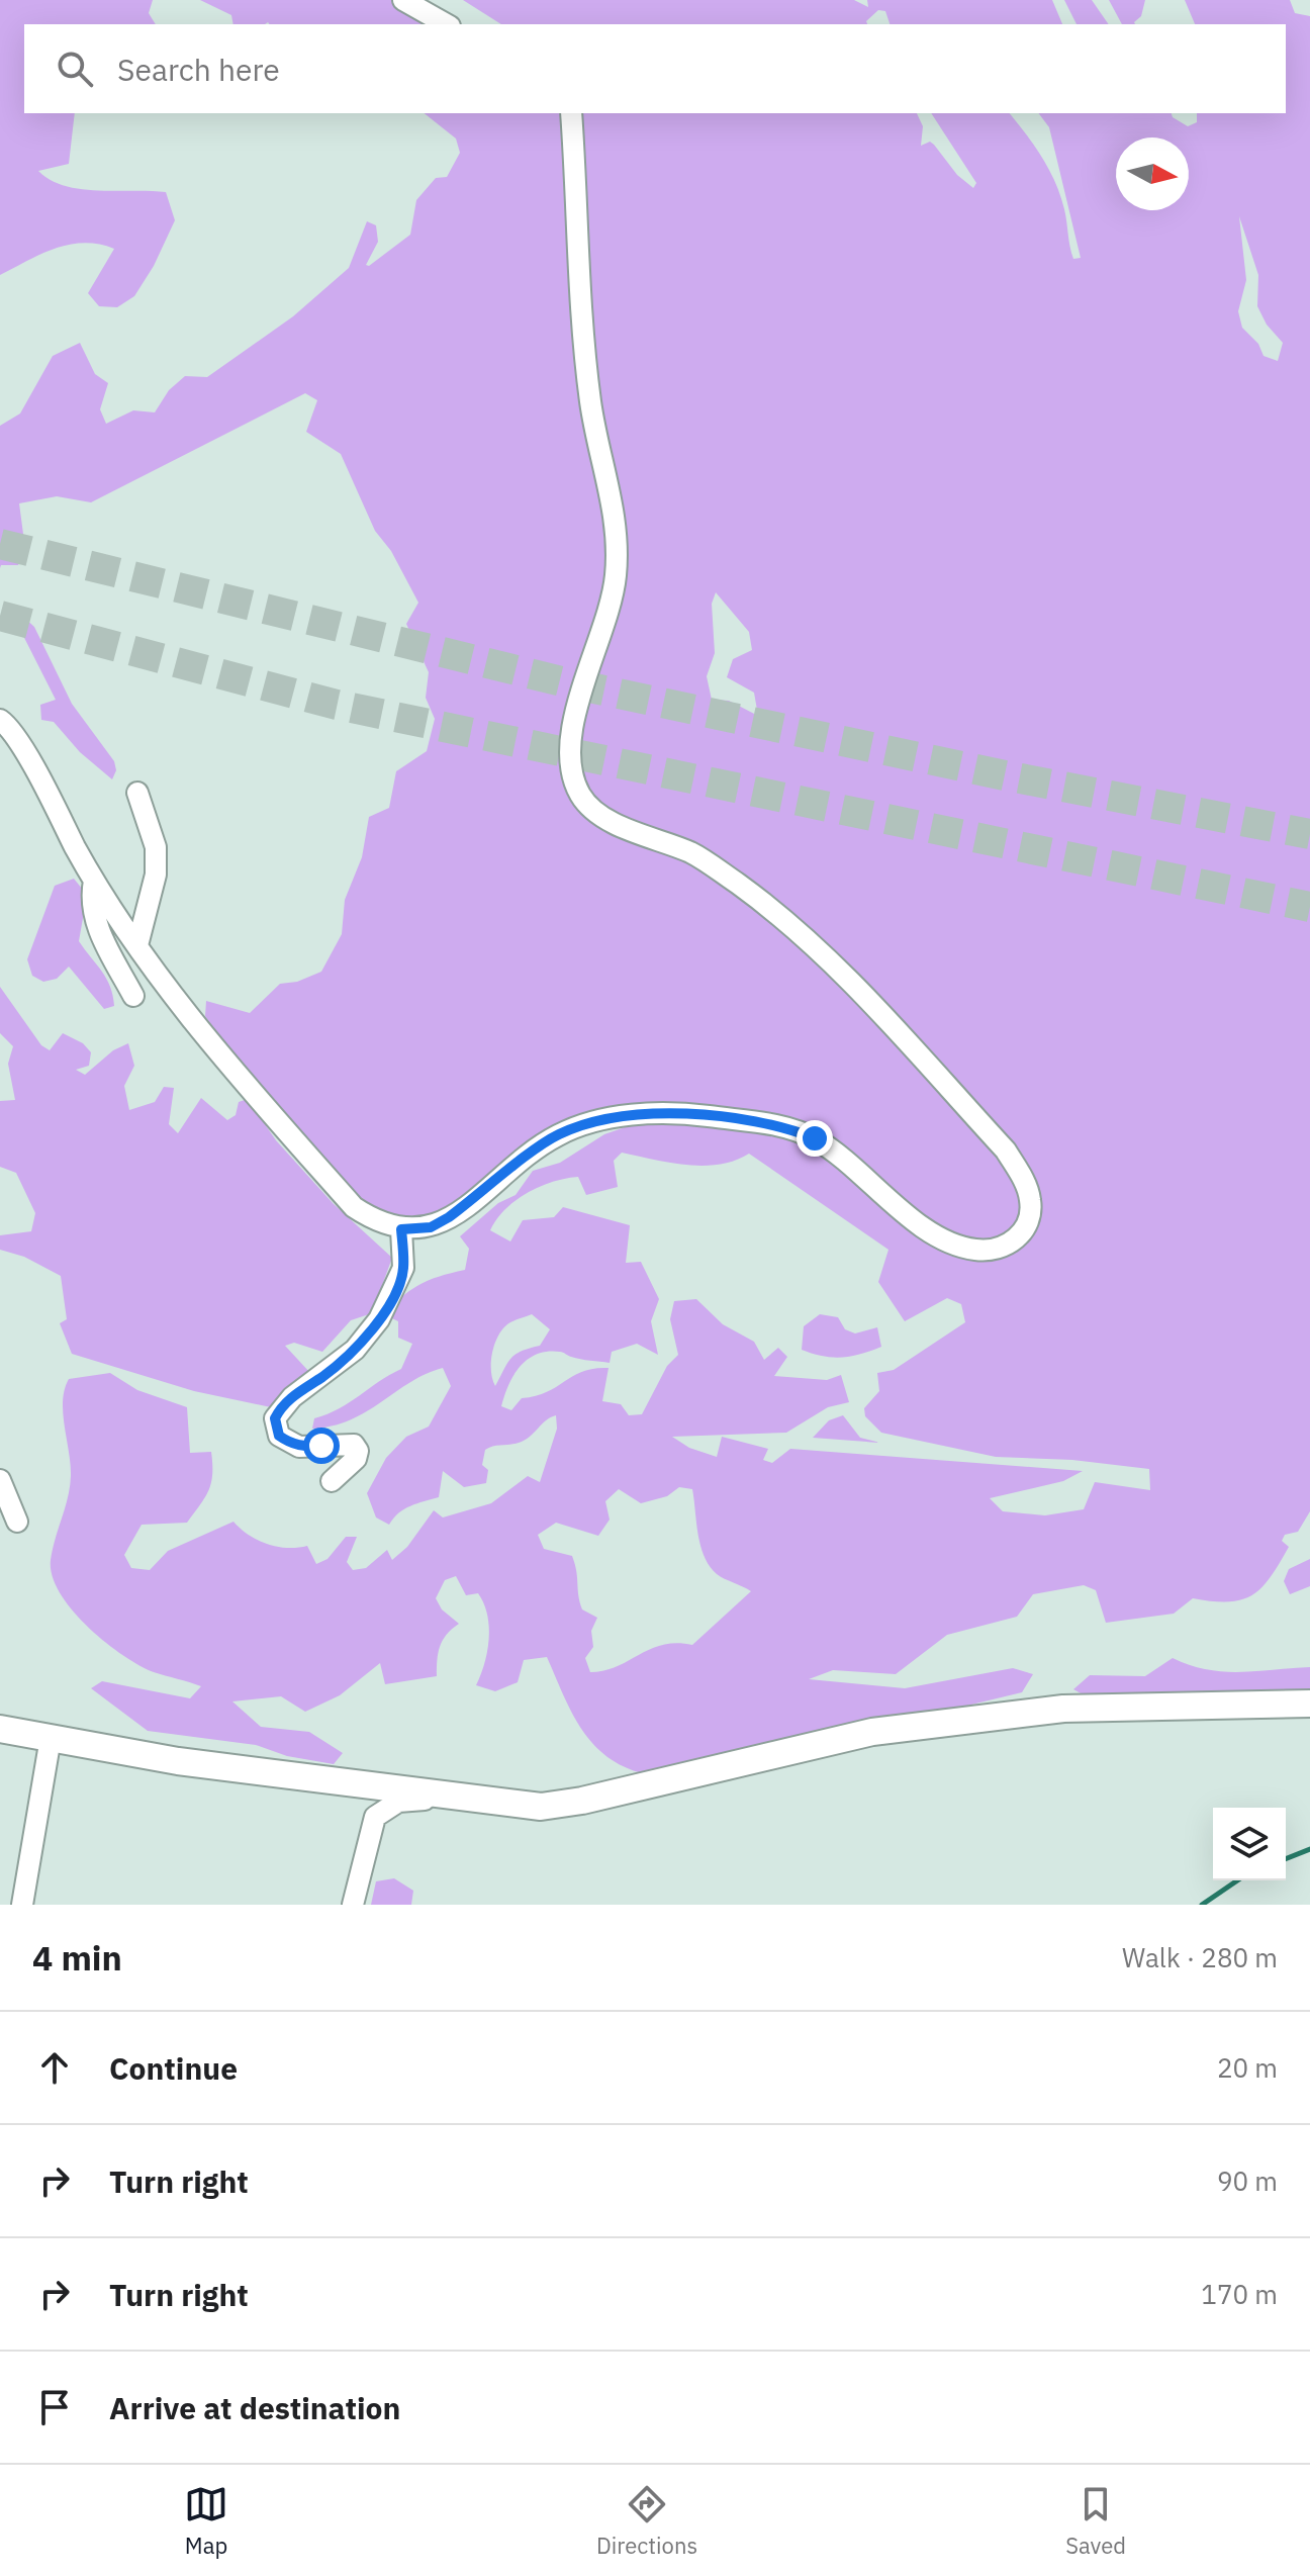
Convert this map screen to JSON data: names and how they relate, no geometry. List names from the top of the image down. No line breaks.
{"north":"right","page":{"search":"Search here","heading":["4 min","Walk · 280 m"],"list":[["Continue","20 m"],["Turn right","90 m"],["Turn right","170 m"],"Arrive at destination"],"nav":["Map","Directions","Saved"]}}
